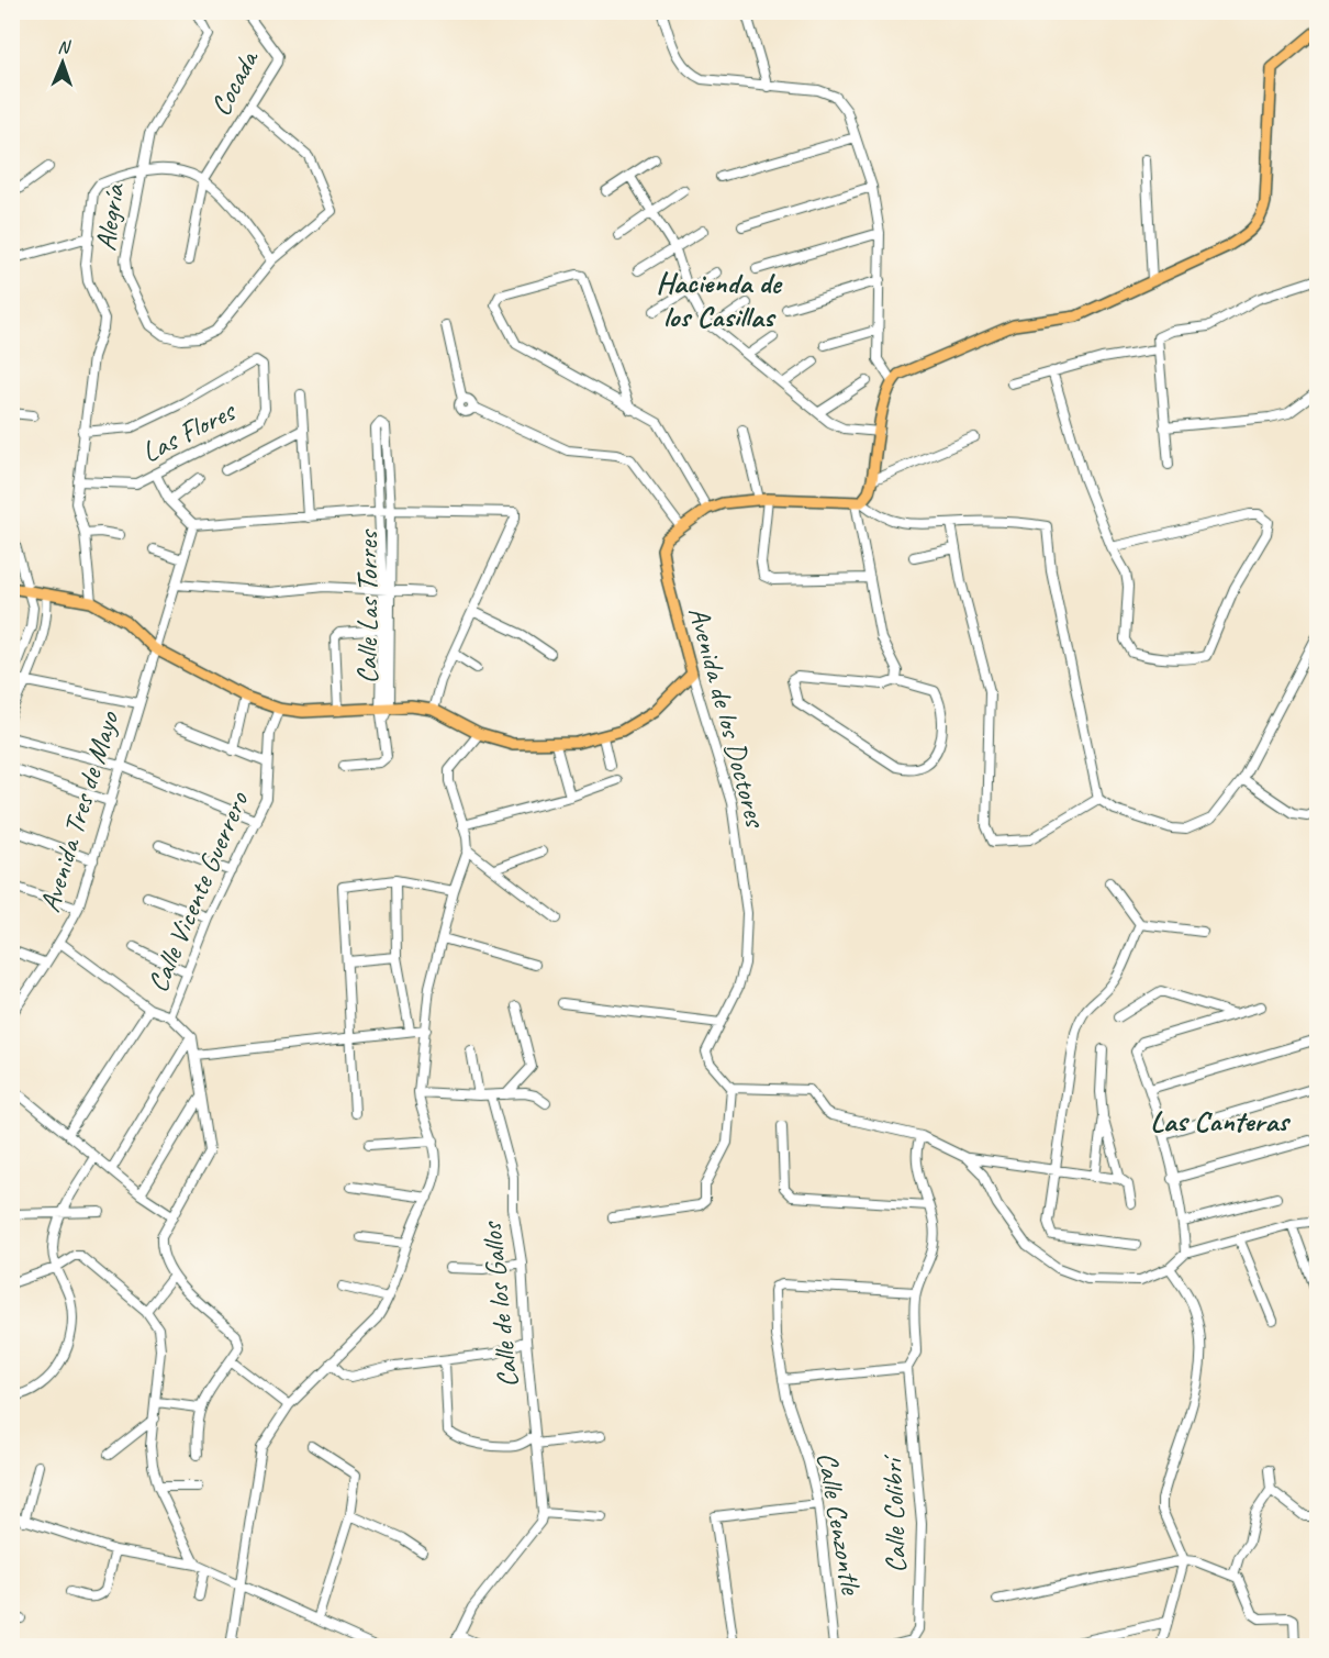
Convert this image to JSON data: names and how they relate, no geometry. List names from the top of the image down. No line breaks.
{"streets":{"main road":["Avenida de los Doctores"],"street":["Cocada","Alegría","Las Flores","Calle Las Torres","Avenida Tres de Mayo","Calle Vicente Guerrero","Calle de los Gallos","Calle Colibrí","Calle Cenzontle"]},"crossings":[["Cocada","Alegría"]],"districts":["Hacienda de los Casillas","Las Canteras"],"north":"top"}
